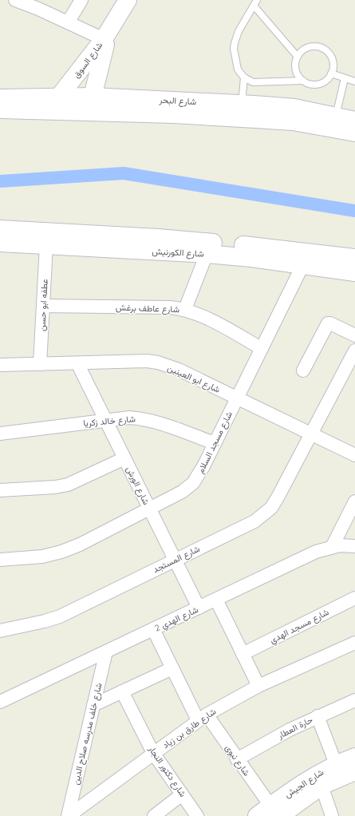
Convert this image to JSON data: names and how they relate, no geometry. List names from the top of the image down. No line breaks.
{"streets":{"street":["شارع السوق","شارع البحر","شارع الكورنيش","عطفه ابو حسن","شارع عاطف برغش","شارع ابو العينين","شارع خالد زكريا","شارع مسجد السلام","شارع الورش","شارع المستجد","شارع الهدي 2","شارع مسجد الهدي","حارة العطار","شارع طارق بن زياد","شارع خلف مدرسه صلاح الدين","شارع نبوى","شارع دكتور النجار","شارع الجيش"]},"crossings":[["شارع السوق","شارع البحر"],["شارع الكورنيش","عطفه ابو حسن"],["شارع الكورنيش","شارع مسجد السلام"],["عطفه ابو حسن","شارع عاطف برغش"],["عطفه ابو حسن","شارع ابو العينين"],["شارع عاطف برغش","شارع مسجد السلام"],["شارع ابو العينين","شارع مسجد السلام"],["شارع ابو العينين","شارع الورش"],["شارع ابو العينين","شارع المستجد"],["شارع خالد زكريا","شارع مسجد السلام"],["شارع خالد زكريا","شارع الورش"],["شارع مسجد السلام","شارع الورش"],["شارع الورش","شارع المستجد"],["شارع الورش","شارع الهدي 2"],["شارع الهدي 2","شارع خلف مدرسه صلاح الدين"],["شارع الهدي 2","شارع نبوى"],["حارة العطار","شارع نبوى"],["شارع طارق بن زياد","شارع خلف مدرسه صلاح الدين"],["شارع طارق بن زياد","شارع نبوى"],["شارع طارق بن زياد","شارع دكتور النجار"],["شارع نبوى","شارع الجيش"]]}
